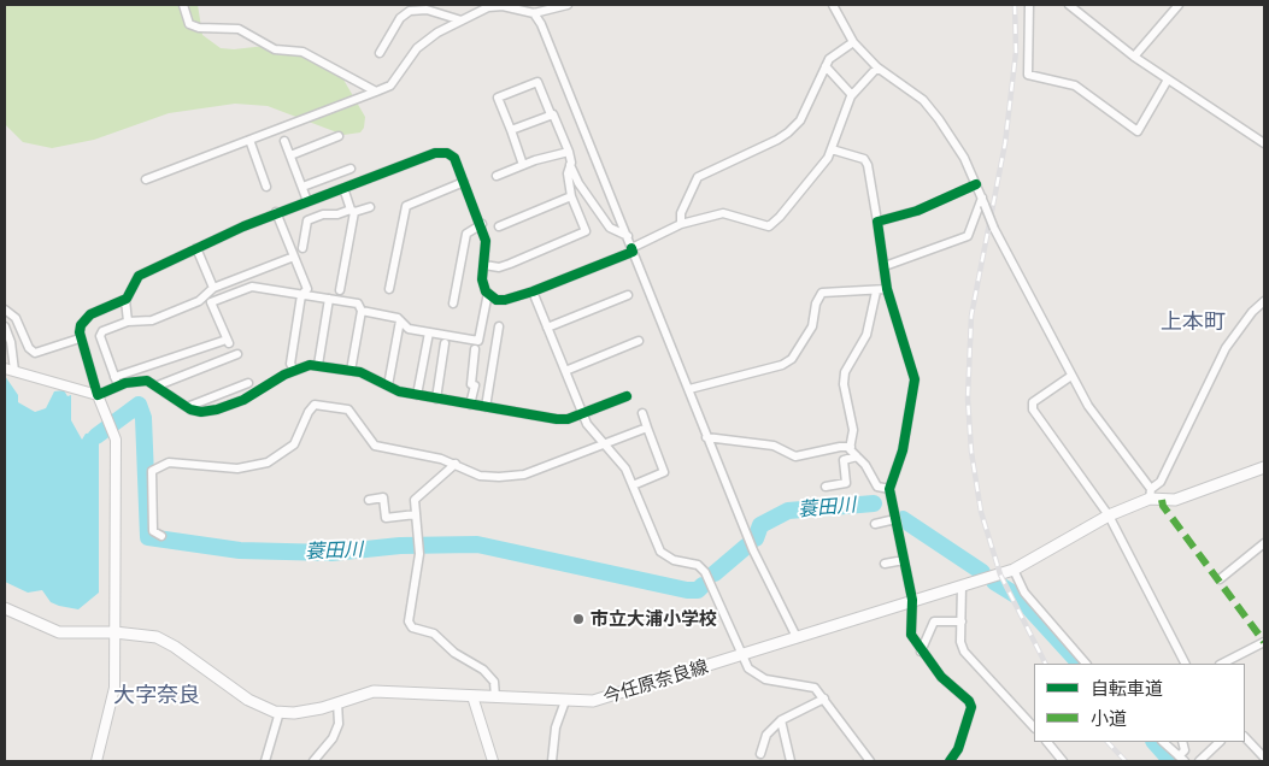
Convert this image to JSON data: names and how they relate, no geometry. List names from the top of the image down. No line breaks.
{"streets":{"main road":["今任原奈良線"]},"districts":["上本町","大字奈良"],"water":["蓑田川"],"places":["市立大浦小学校"],"legend":["自転車道","小道"]}
